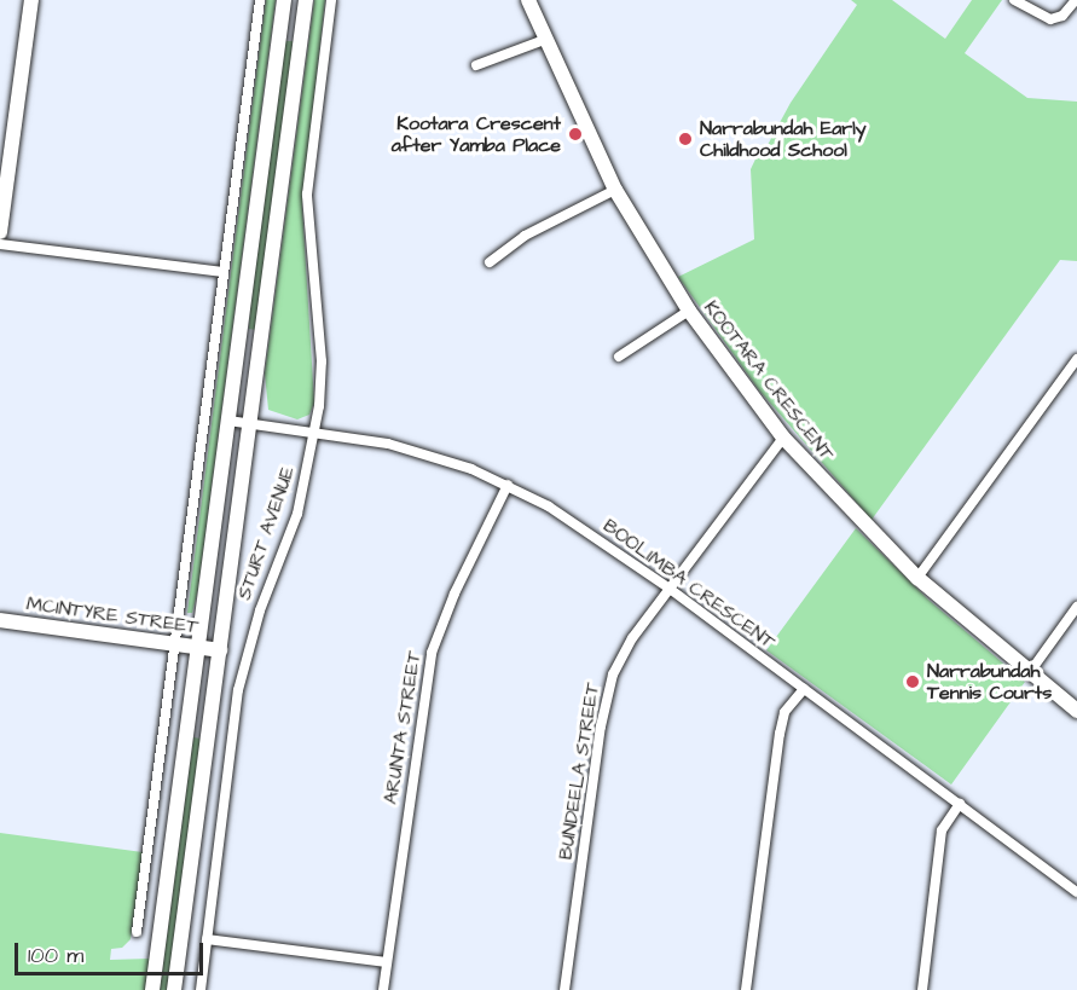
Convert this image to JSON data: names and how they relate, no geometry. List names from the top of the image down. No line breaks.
{"streets":{"main road":["KOOTARA CRESCENT","STURT AVENUE","MCINTYRE STREET"],"street":["BOOLIMBA CRESCENT","ARUNTA STREET","BUNDEELA STREET"]},"crossings":[["KOOTARA CRESCENT","BUNDEELA STREET"],["STURT AVENUE","BOOLIMBA CRESCENT"],["STURT AVENUE","MCINTYRE STREET"],["BOOLIMBA CRESCENT","ARUNTA STREET"],["BOOLIMBA CRESCENT","BUNDEELA STREET"]],"places":["Kootara Crescent after Yamba Place","Narrabundah Early Childhood School","Narrabundah Tennis Courts"],"scale_bar":"100 m"}
